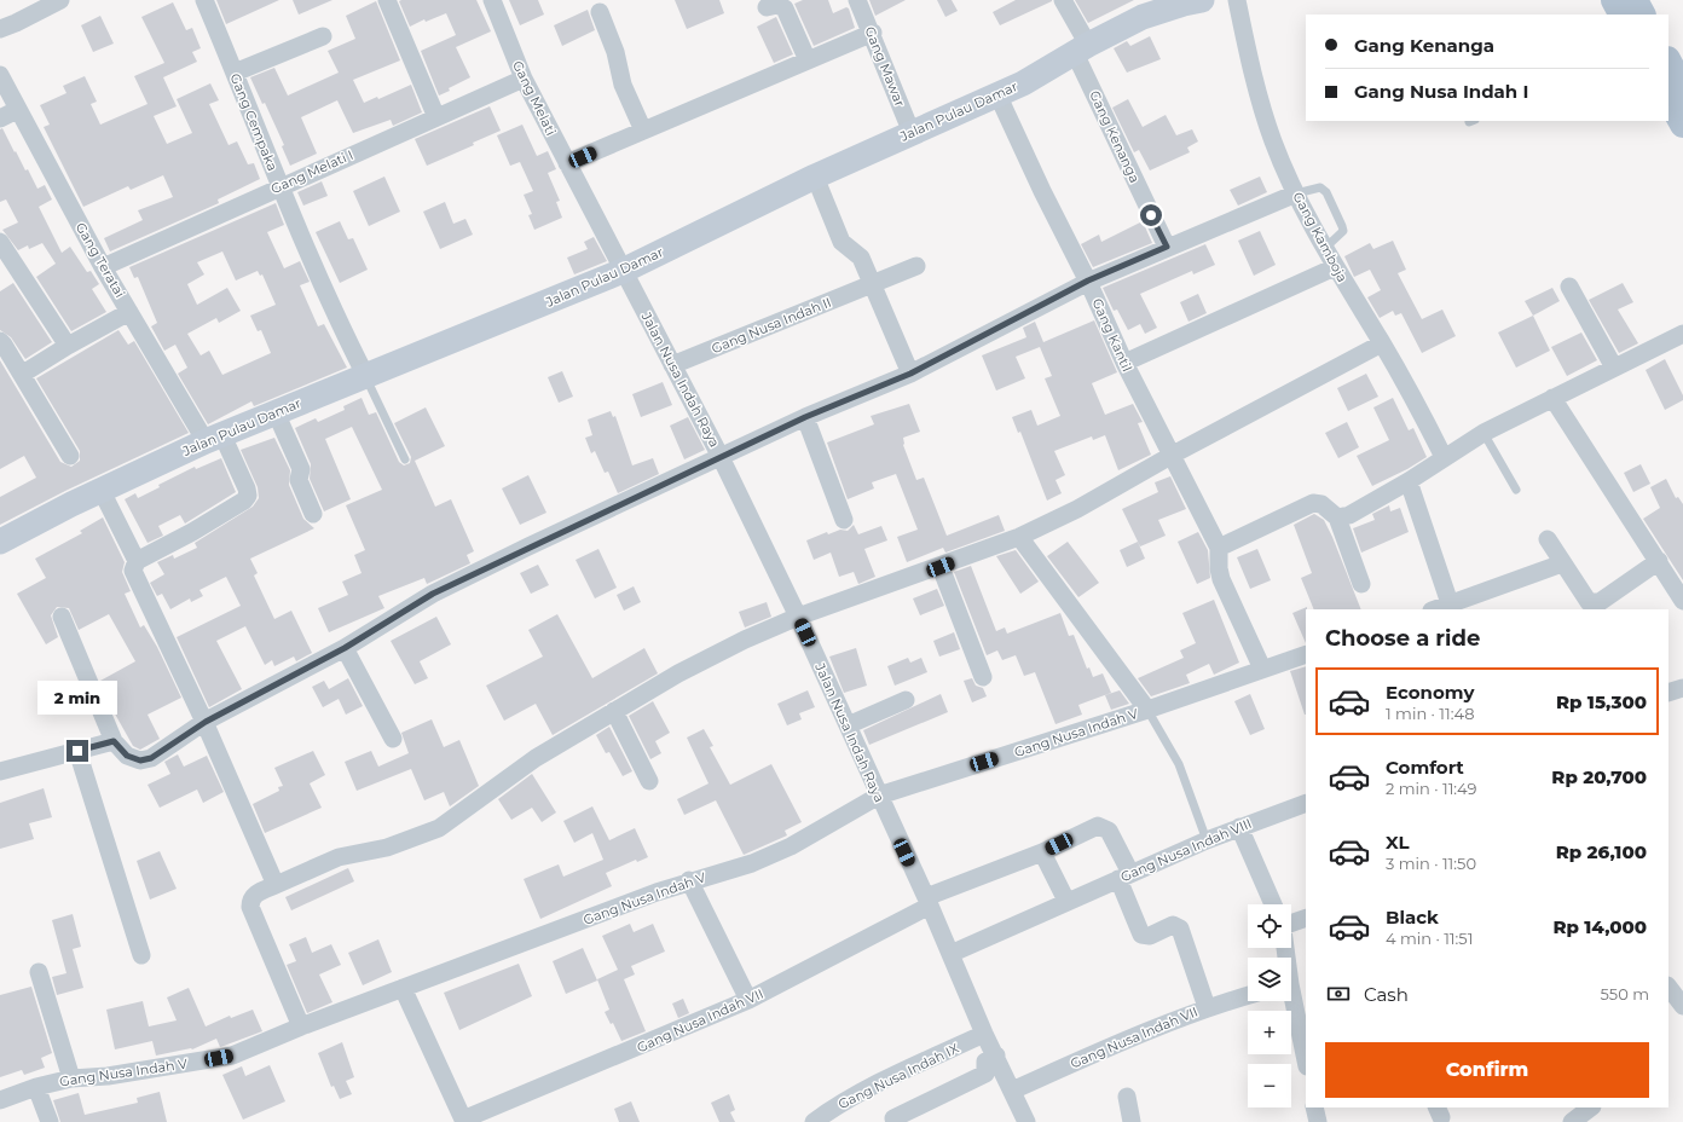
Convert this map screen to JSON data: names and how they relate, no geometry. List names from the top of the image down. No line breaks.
{"streets":{"street":["Gang Mawar","Gang Melati","Jalan Pulau Damar","Gang Cempaka","Gang Kenanga","Gang Melati I","Gang Kamboja","Gang Teratai","Gang Nusa Indah II","Gang Kantil","Jalan Nusa Indah Raya","Gang Nusa Indah V","Gang Nusa Indah VIII","Gang Nusa Indah VII","Gang Nusa Indah IX"]},"crossings":[["Gang Mawar","Jalan Pulau Damar"],["Gang Melati","Jalan Pulau Damar"],["Gang Melati","Gang Melati I"],["Gang Melati","Jalan Nusa Indah Raya"],["Jalan Pulau Damar","Gang Cempaka"],["Jalan Pulau Damar","Gang Kenanga"],["Jalan Pulau Damar","Gang Teratai"],["Jalan Pulau Damar","Gang Kantil"],["Jalan Pulau Damar","Jalan Nusa Indah Raya"],["Gang Cempaka","Gang Melati I"],["Gang Melati I","Gang Teratai"],["Gang Nusa Indah II","Jalan Nusa Indah Raya"],["Jalan Nusa Indah Raya","Gang Nusa Indah V"],["Jalan Nusa Indah Raya","Gang Nusa Indah VIII"],["Jalan Nusa Indah Raya","Gang Nusa Indah VII"],["Jalan Nusa Indah Raya","Gang Nusa Indah IX"]],"page":{"banner":["Gang Kenanga","Gang Nusa Indah I"],"heading":"Choose a ride","list":[{"name":"Economy","note":"1 min · 11:48","value":"Rp 15,300"},{"name":"Comfort","note":"2 min · 11:49","value":"Rp 20,700"},{"name":"XL","note":"3 min · 11:50","value":"Rp 26,100"},{"name":"Black","note":"4 min · 11:51","value":"Rp 14,000"}],"bubble":"2 min","map_buttons":["+","−"],"pay":["Cash","550 m"],"buttons":"Confirm"}}
